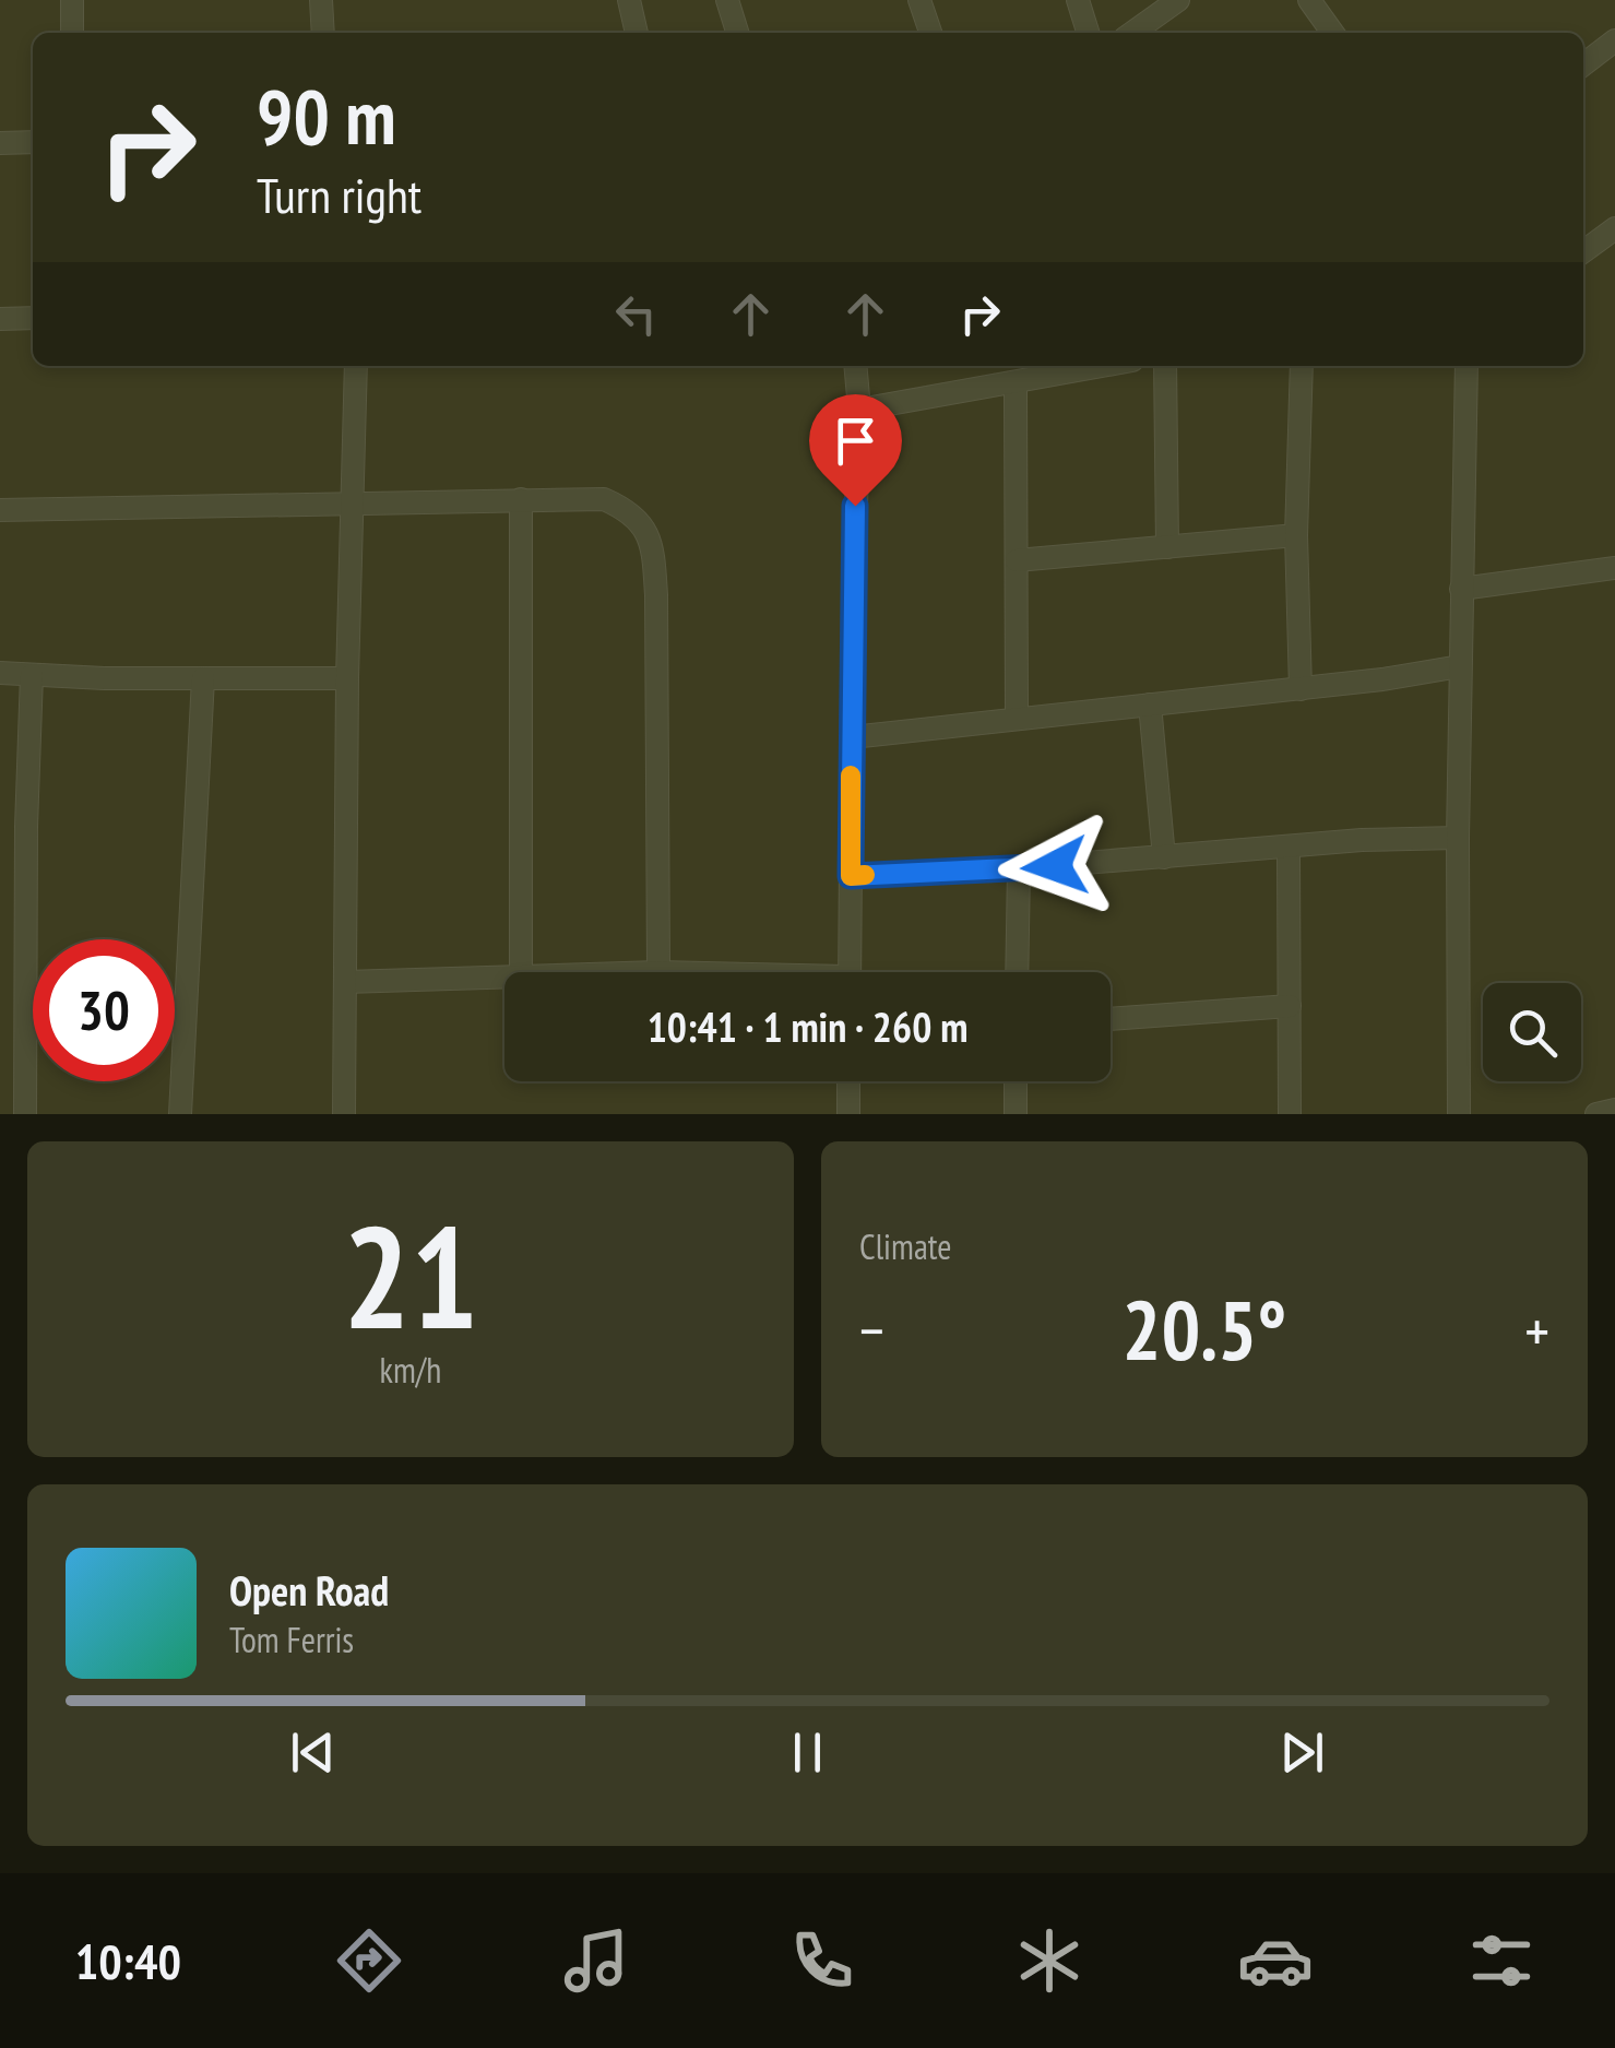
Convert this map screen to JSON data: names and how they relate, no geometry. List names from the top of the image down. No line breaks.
{"page":{"turn":["90 m","Turn right"],"limit":"30","trip":"10:41 · 1 min · 260 m","tile":[["21","km/h"],"Climate"],"heat":["−","20.5°","+"],"song":["Open Road","Tom Ferris"],"tabs":"10:40"}}
